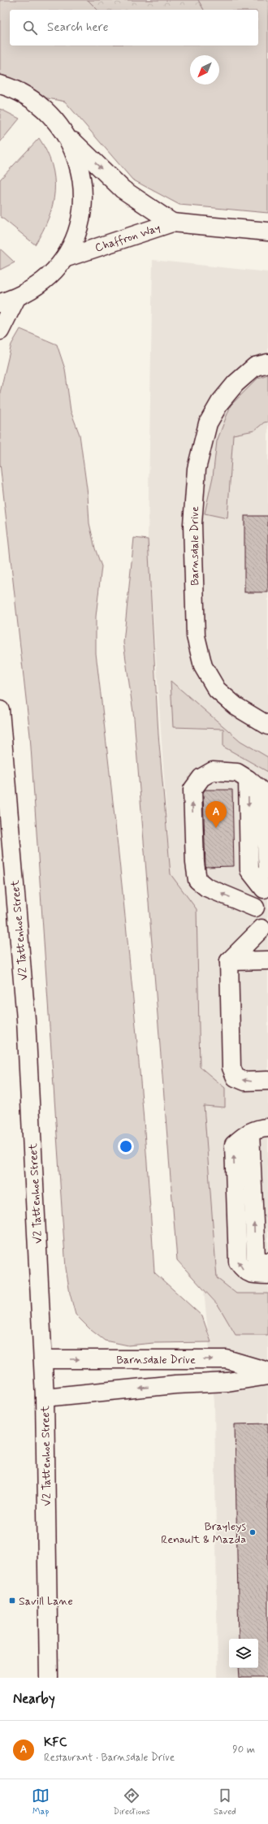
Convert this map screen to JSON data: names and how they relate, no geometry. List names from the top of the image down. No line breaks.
{"streets":{"street":["Chaffron Way","Barnsdale Drive","V2 Tattenhoe Street"]},"crossings":[["Barnsdale Drive","V2 Tattenhoe Street"]],"one_way":["Chaffron Way"],"places":{"other":["Brayleys Renault & Mazda"],"transit":["Savill Lane"]},"north":"bottom left","page":{"search":"Search here","pins":"A","heading":"Nearby","list":[{"mark":"A","name":"KFC","note":"Restaurant · Barnsdale Drive","value":"90 m"}],"nav":["Map","Directions","Saved"]}}
